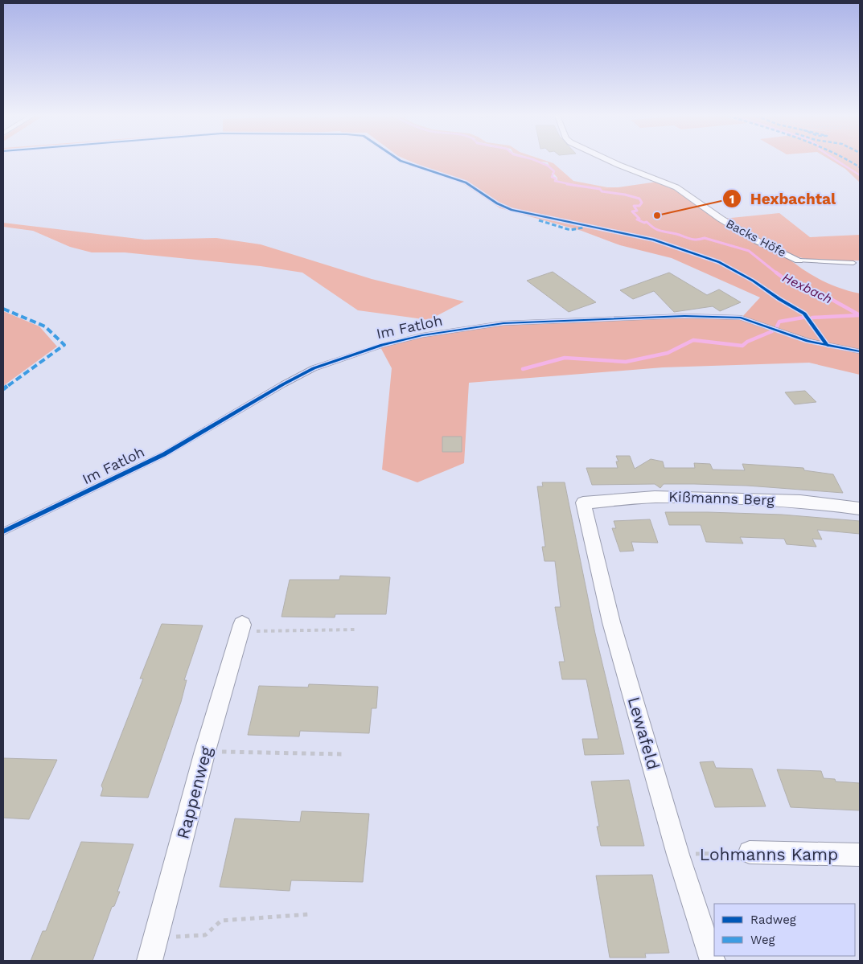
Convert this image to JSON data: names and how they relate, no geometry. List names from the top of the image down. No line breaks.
{"streets":{"street":["Backs Höfe","Kißmanns Berg","Lewafeld","Rappenweg","Lohmanns Kamp"],"lane":["Im Fatloh"]},"crossings":[["Kißmanns Berg","Lewafeld"],["Lewafeld","Lohmanns Kamp"]],"water":["Hexbach"],"places":["Hexbachtal"],"legend":["Radweg","Weg"]}
